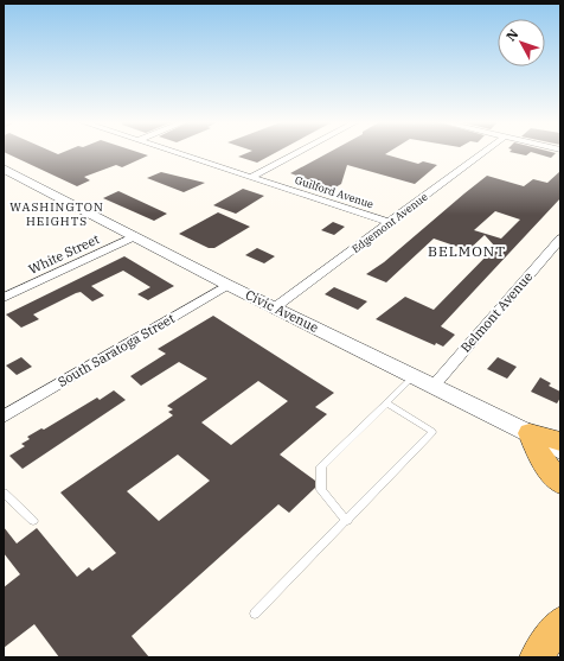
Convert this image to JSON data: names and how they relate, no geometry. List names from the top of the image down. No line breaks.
{"streets":{"street":["Guilford Avenue","Edgemont Avenue","White Street","Civic Avenue","Belmont Avenue","South Saratoga Street"]},"crossings":[["Guilford Avenue","Edgemont Avenue"],["Edgemont Avenue","Civic Avenue"],["White Street","Civic Avenue"],["Civic Avenue","Belmont Avenue"],["Civic Avenue","South Saratoga Street"]],"districts":["WASHINGTON HEIGHTS","BELMONT"],"north":"top left"}
